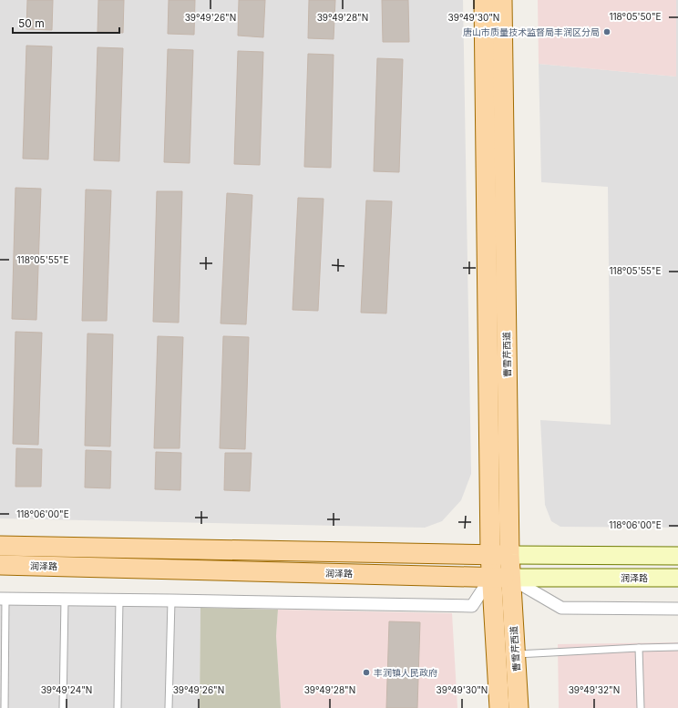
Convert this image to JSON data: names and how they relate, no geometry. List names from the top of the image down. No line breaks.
{"streets":{"main road":["曹雪芹西道","润泽路"]},"crossings":[["曹雪芹西道","润泽路"]],"places":["唐山市质量技术监督局丰润区分局","丰润镇人民政府"],"scale_bar":"50 m","coordinates":["118°05'50\"E","39°49'26\"N","39°49'28\"N","39°49'30\"N","118°05'55\"E","118°06'00\"E","39°49'24\"N","39°49'32\"N"]}
